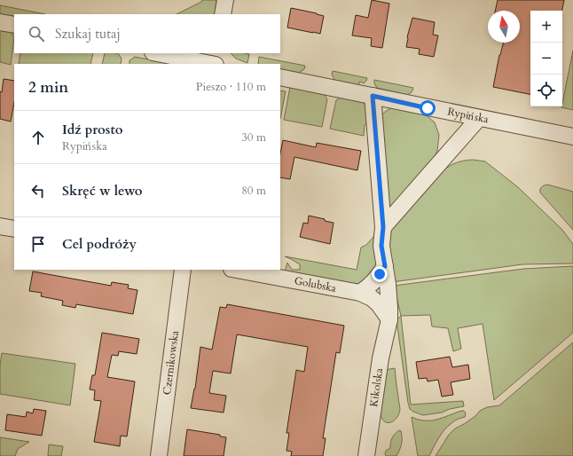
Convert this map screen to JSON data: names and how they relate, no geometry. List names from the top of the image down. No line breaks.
{"streets":{"street":["Rypińska","Golubska","Czernikowska","Kikolska"]},"crossings":[["Rypińska","Kikolska"],["Golubska","Kikolska"]],"north":"top","page":{"map_buttons":["+","−"],"search":"Szukaj tutaj","heading":["2 min","Pieszo · 110 m"],"list":[["Idź prosto","Rypińska","30 m"],["Skręć w lewo","80 m"],"Cel podróży"]}}
